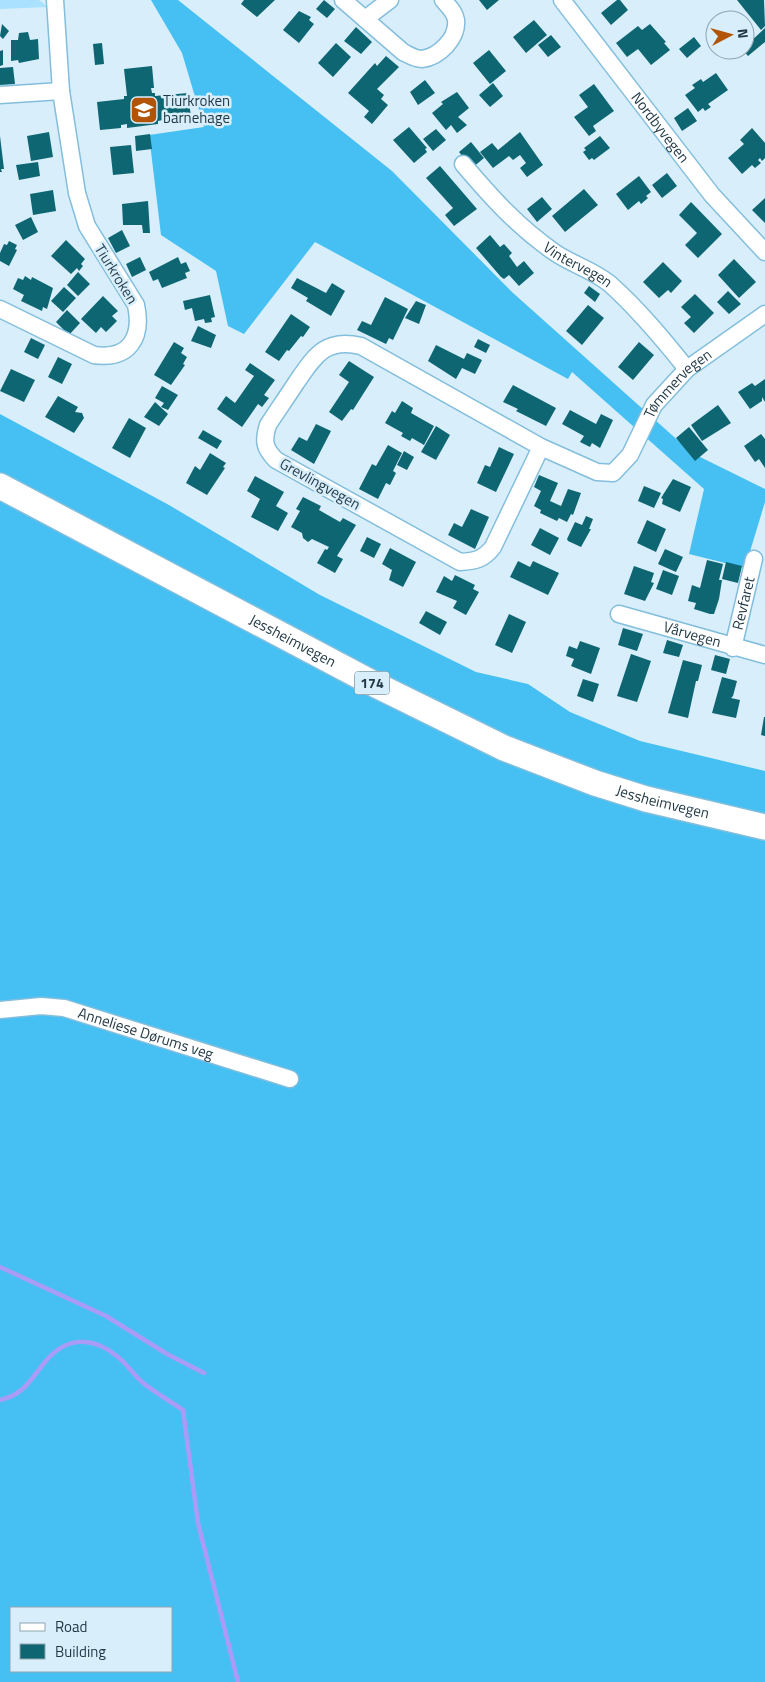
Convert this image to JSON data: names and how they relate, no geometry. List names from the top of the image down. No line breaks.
{"streets":{"main road":["Jessheimvegen","174"],"street":["Nordbyvegen","Vintervegen","Tiurkroken","Tømmervegen","Grevlingvegen","Revfaret","Vårvegen","Anneliese Dørums veg"]},"crossings":[["Vintervegen","Tømmervegen"],["Tømmervegen","Grevlingvegen"],["Revfaret","Vårvegen"]],"places":{"school or university":["Tiurkroken barnehage"]},"legend":["Road","Building"],"north":"right"}
